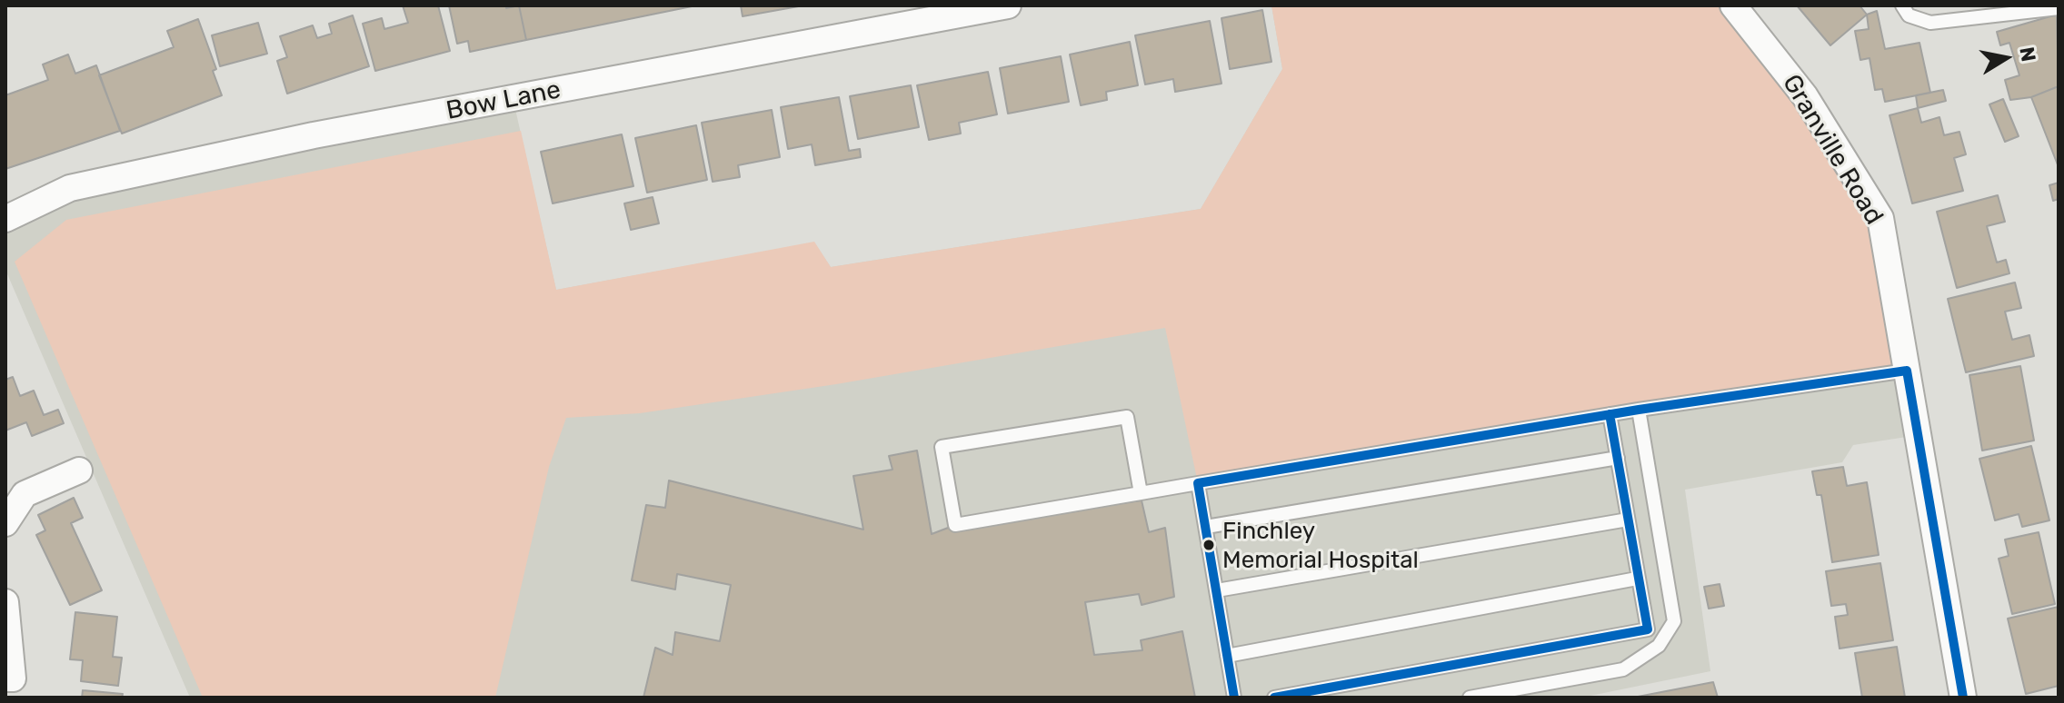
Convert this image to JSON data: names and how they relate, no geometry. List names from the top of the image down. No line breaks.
{"streets":{"street":["Bow Lane","Granville Road"]},"places":["Finchley Memorial Hospital"],"north":"right"}
